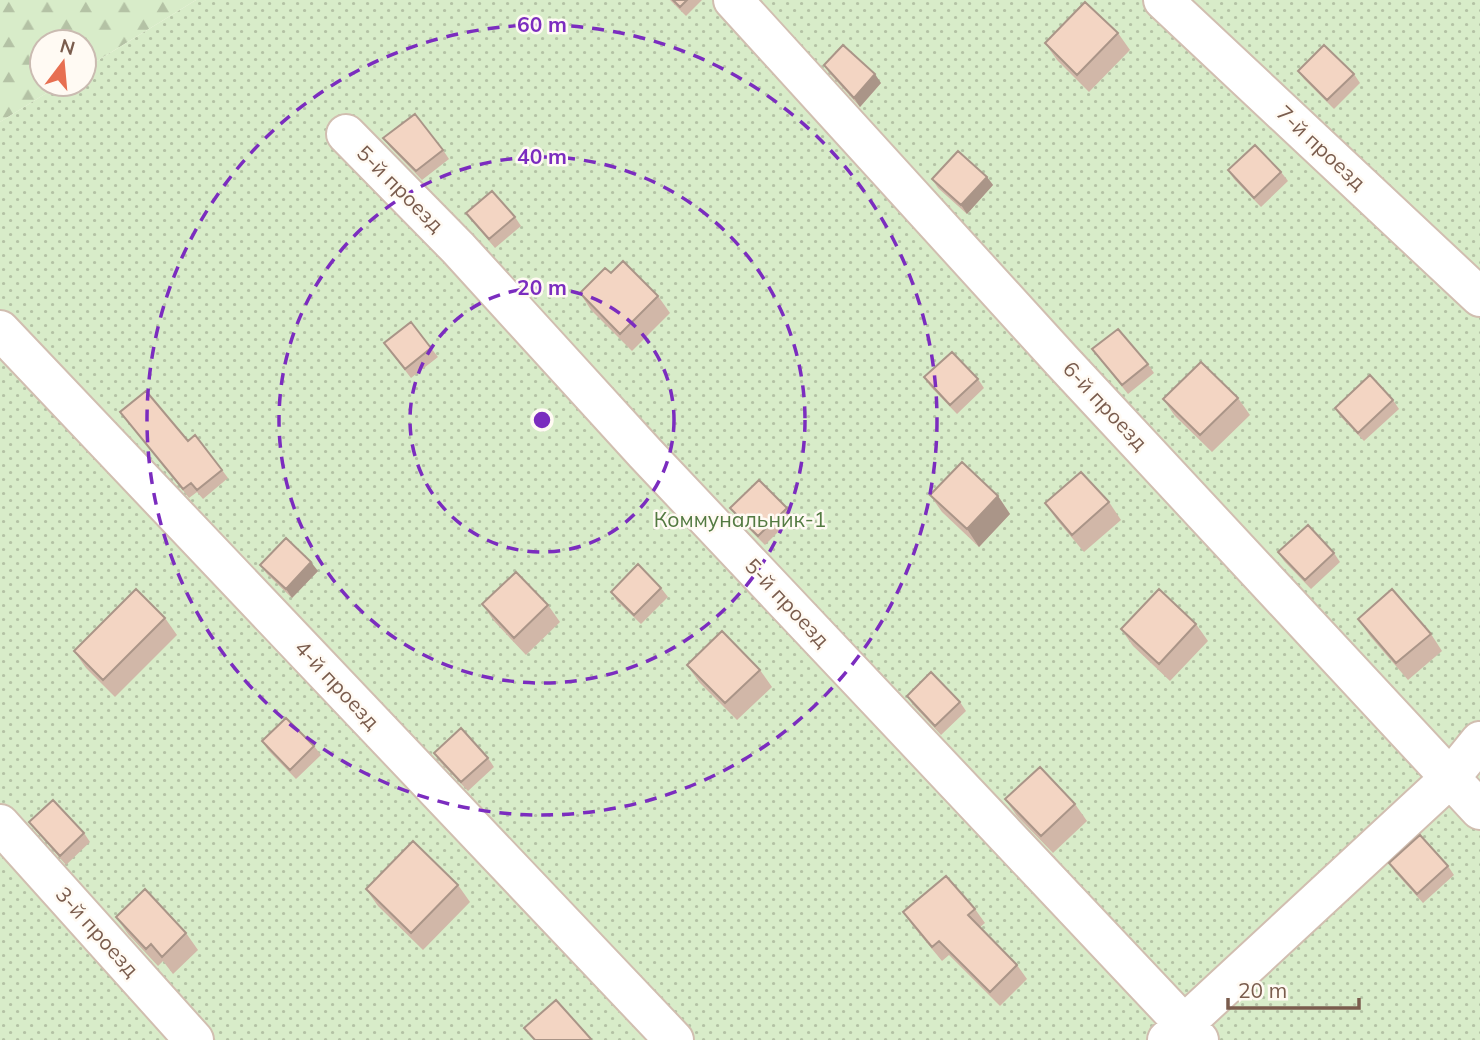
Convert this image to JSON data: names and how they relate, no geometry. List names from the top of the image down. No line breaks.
{"streets":{"lane":["7-й проезд","5-й проезд","6-й проезд","4-й проезд","3-й проезд"]},"parks":["Коммунальник-1"],"scale_bar":"20 m","north":"top","rings":["60 m","40 m","20 m"]}
